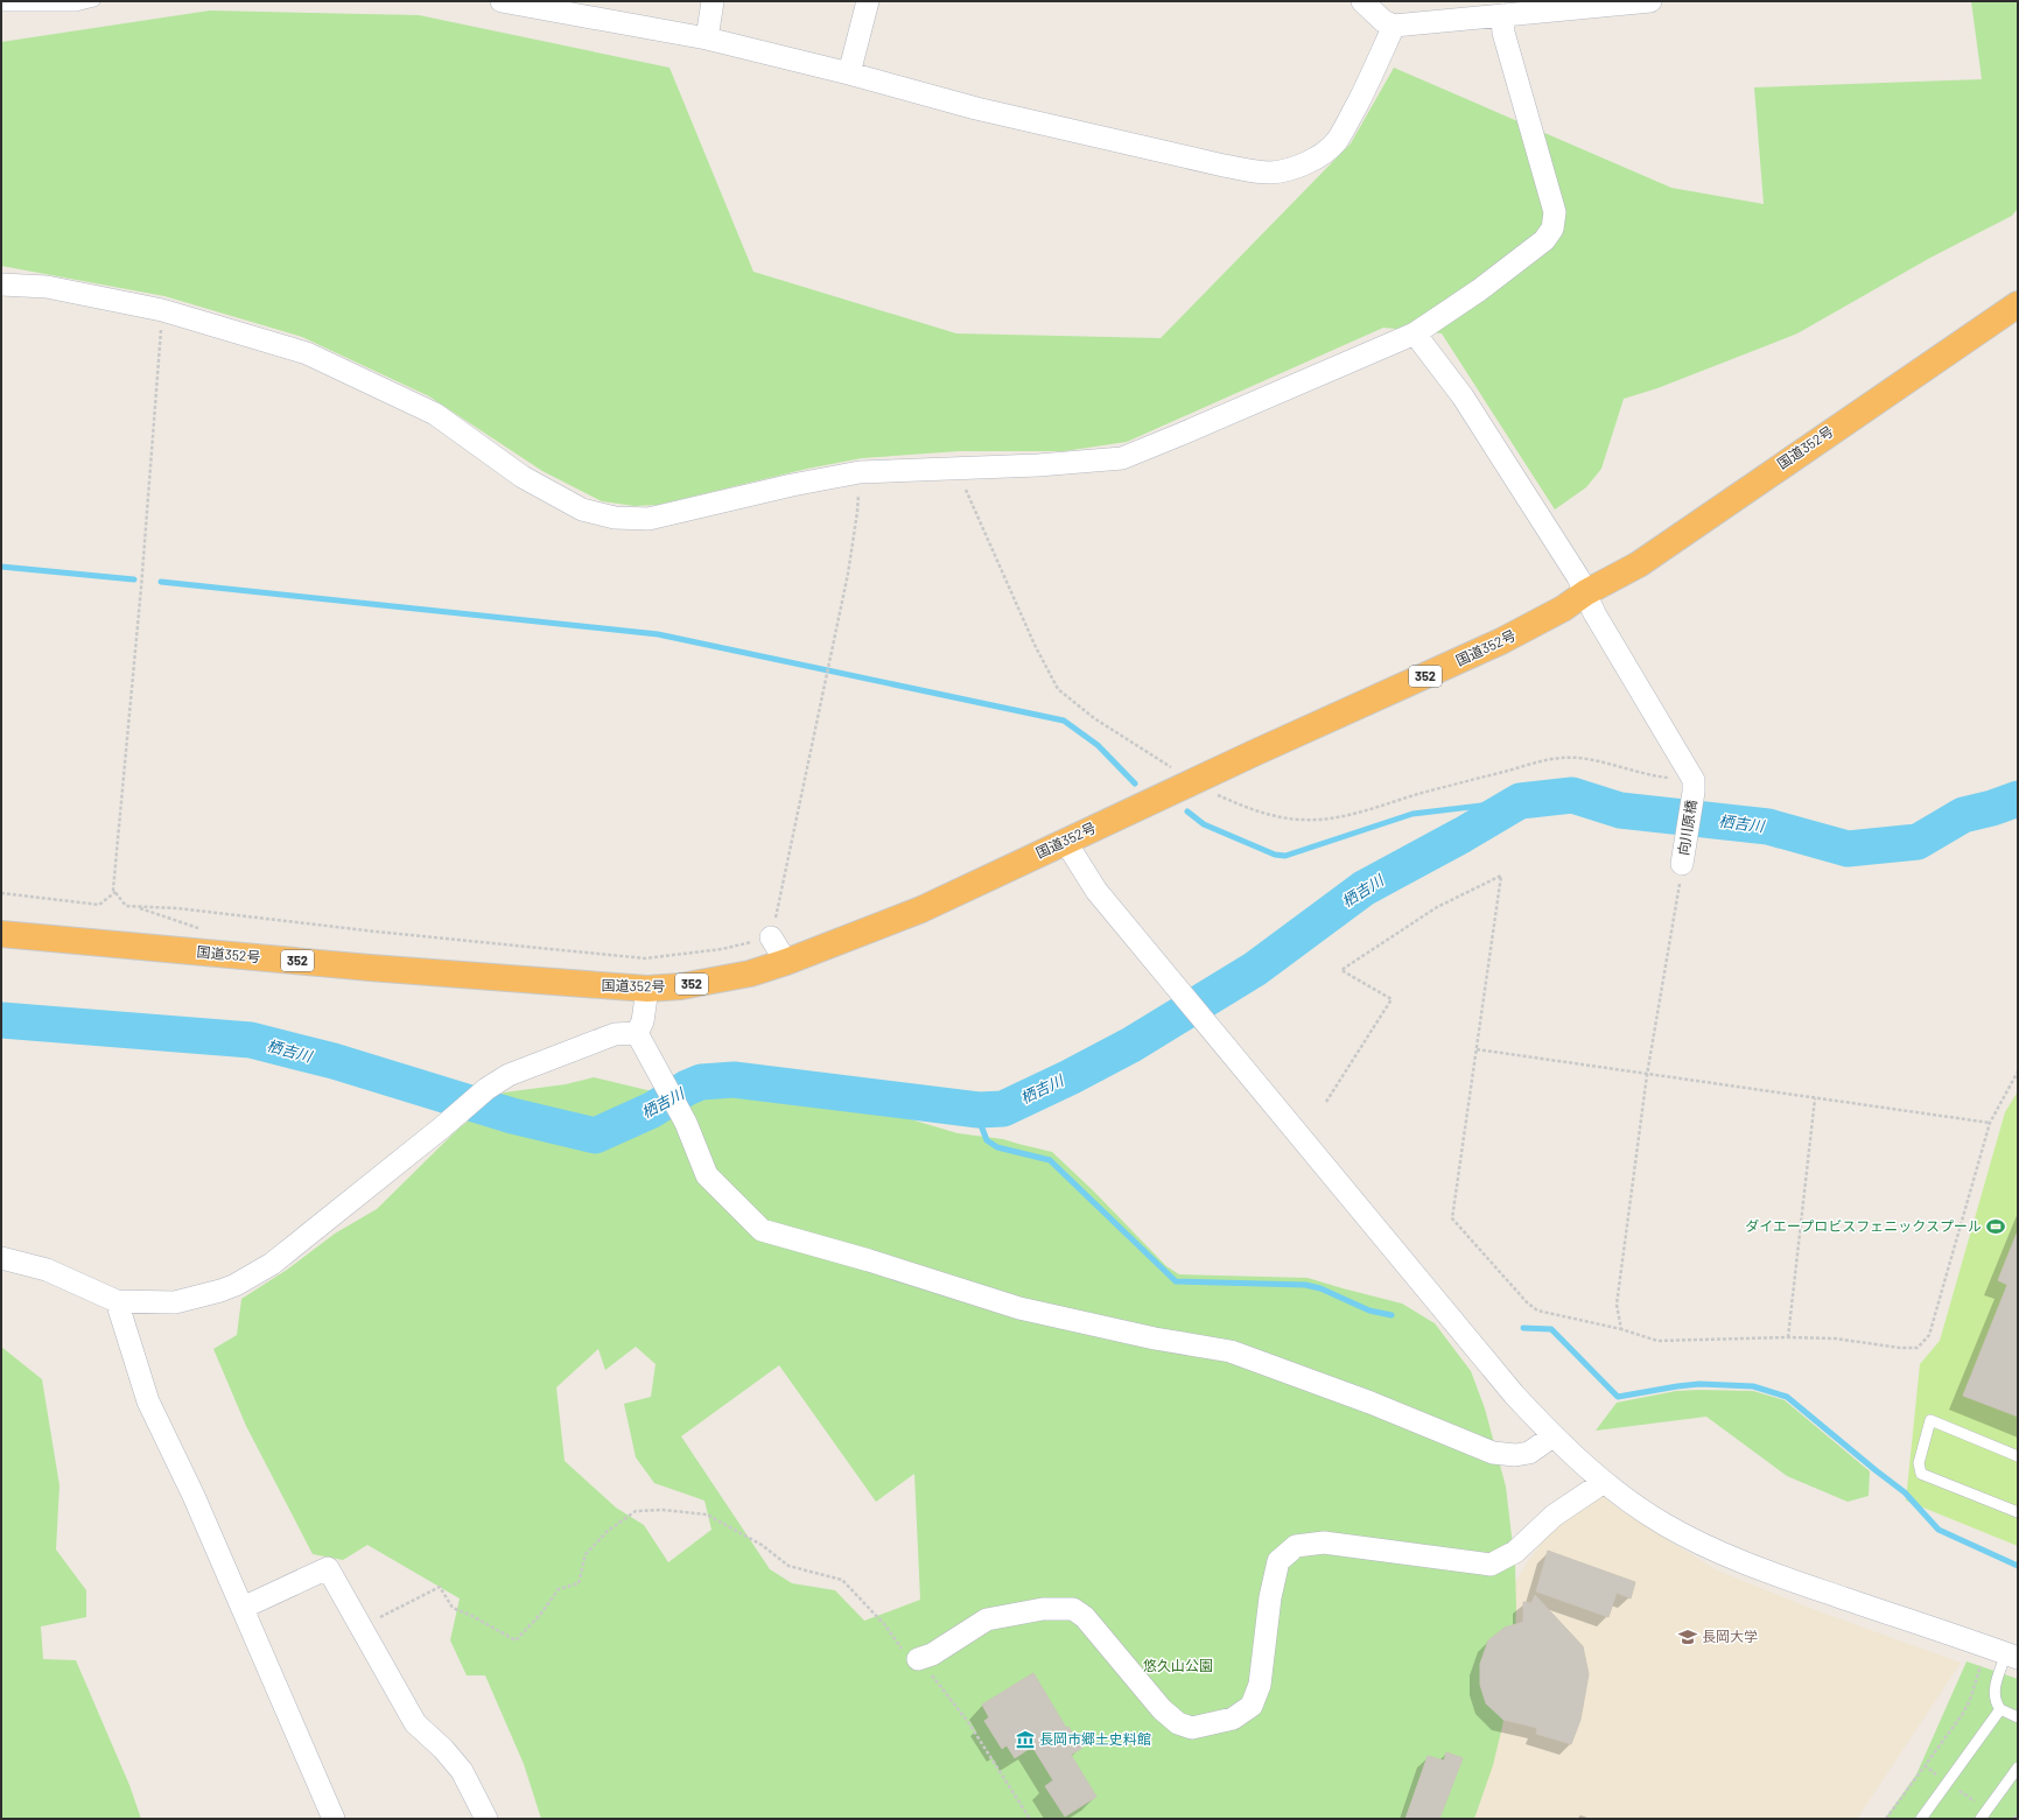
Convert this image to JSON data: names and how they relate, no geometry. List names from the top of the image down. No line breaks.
{"streets":{"highway":["国道352号","352"],"street":["向川原橋"]},"water":["栖吉川"],"parks":["悠久山公園"],"places":{"sports":["ダイエープロビスフェニックスプール"],"school or university":["長岡大学"],"museum":["長岡市郷土史料館"]}}
